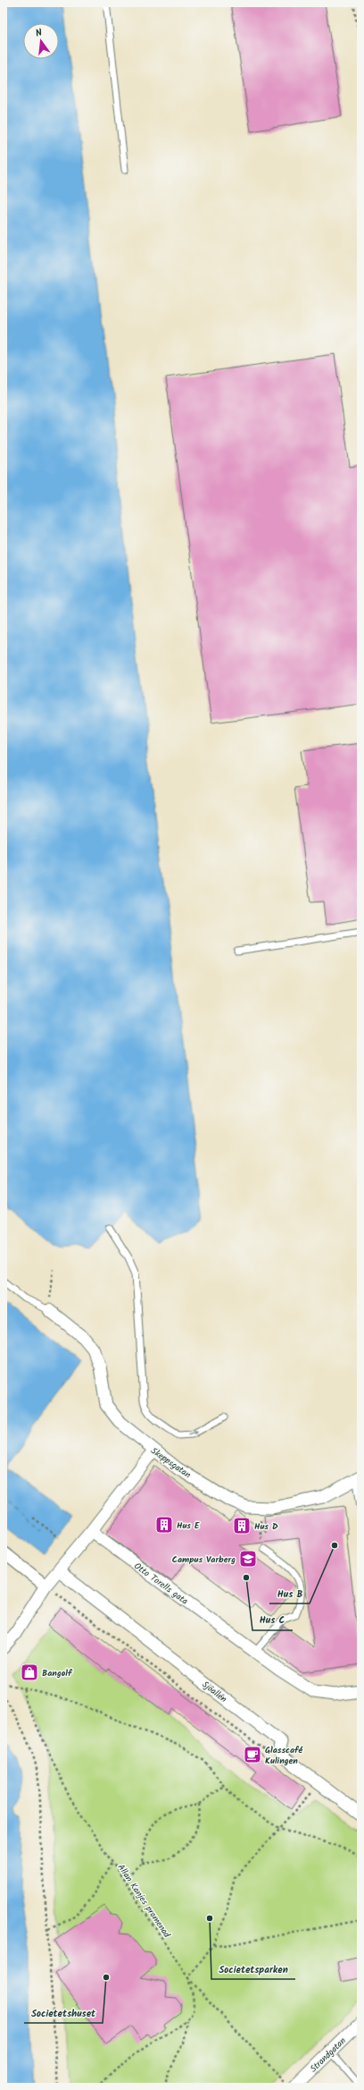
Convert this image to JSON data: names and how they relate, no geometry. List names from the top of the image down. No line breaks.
{"streets":{"street":["Skeppsgatan","Otto Torells gata","Sjöallén","Strandgatan"],"path":["Allan Kanjes promenad"]},"places":{"building":["Hus E","Hus D"],"other":["Hus B","Hus C","Societetsparken","Societetshuset"],"school or university":["Campus Varberg"],"shop":["Bangolf"],"cafe":["Glasscafé Kulingen"]},"north":"top"}
